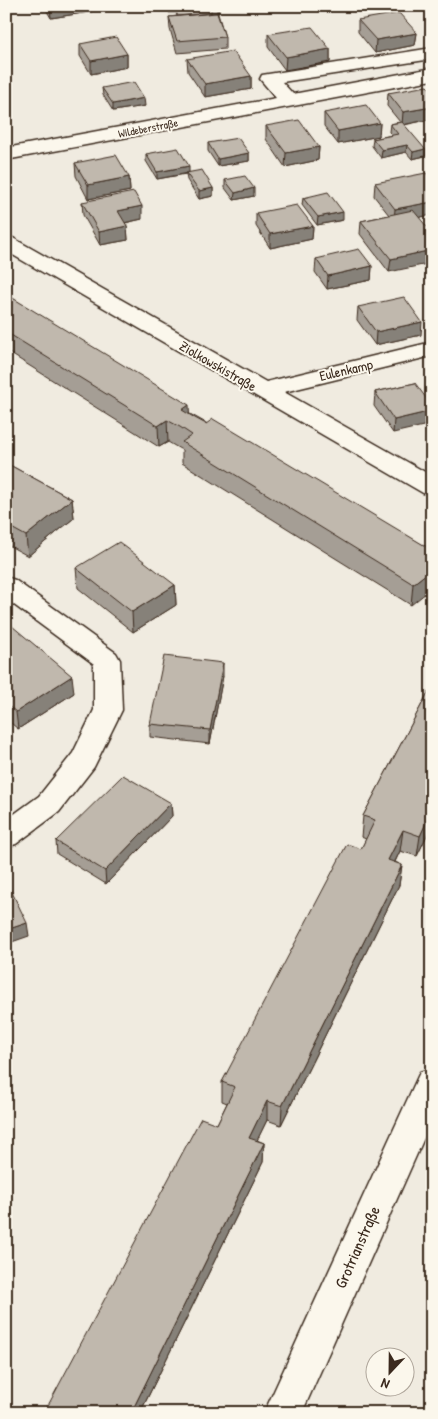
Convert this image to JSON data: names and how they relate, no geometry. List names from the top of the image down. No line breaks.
{"streets":{"street":["Wildeberstraße","Ziolkowskistraße","Eulenkamp","Grotrianstraße"]},"crossings":[["Ziolkowskistraße","Eulenkamp"]],"north":"bottom"}
